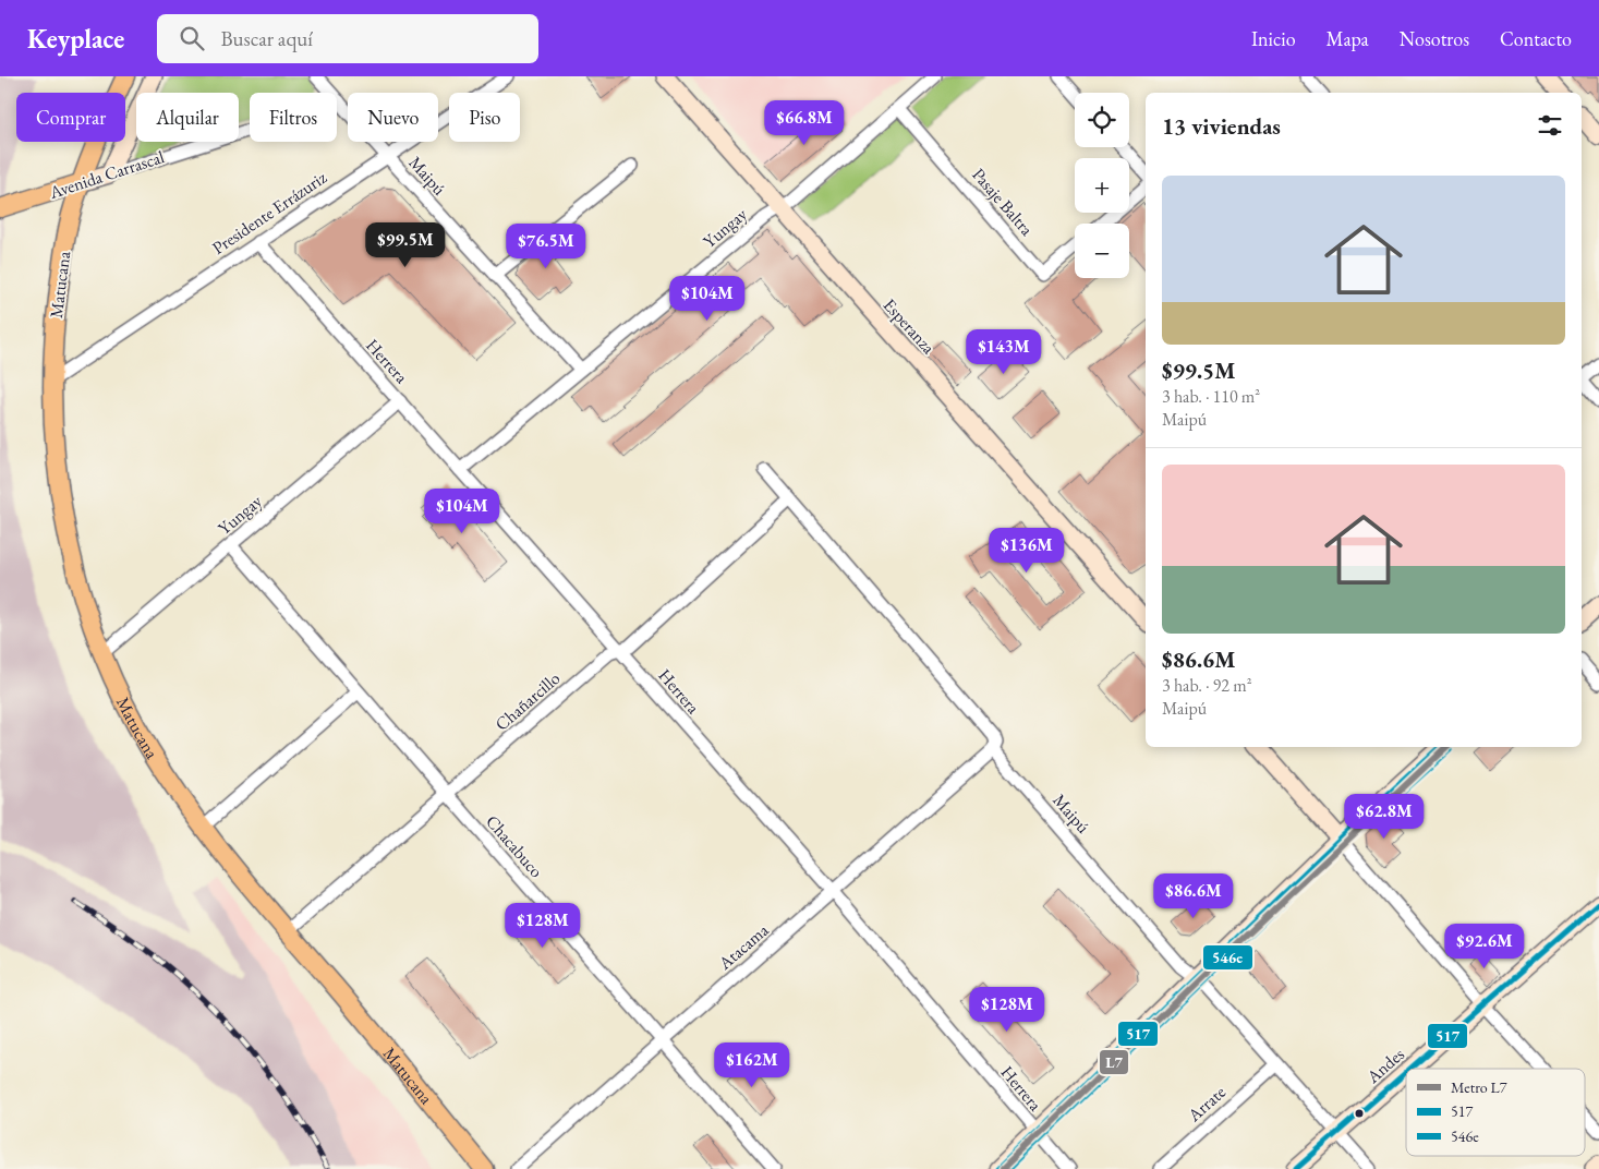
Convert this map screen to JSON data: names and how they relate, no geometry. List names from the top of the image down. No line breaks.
{"streets":{"main road":["Avenida Carrascal","Matucana","Esperanza","Andes"],"street":["Maipú","Pasaje Baltra","Presidente Errázuriz","Yungay","Herrera","Chañarcillo","Chacabuco","Atacama","Arrate"]},"crossings":[["Avenida Carrascal","Maipú"],["Avenida Carrascal","Matucana"],["Maipú","Presidente Errázuriz"],["Maipú","Yungay"],["Maipú","Chañarcillo"],["Maipú","Atacama"],["Maipú","Andes"],["Maipú","Arrate"],["Pasaje Baltra","Yungay"],["Presidente Errázuriz","Matucana"],["Presidente Errázuriz","Herrera"],["Yungay","Matucana"],["Yungay","Esperanza"],["Yungay","Herrera"],["Yungay","Chacabuco"],["Matucana","Chañarcillo"],["Herrera","Chañarcillo"],["Herrera","Atacama"],["Chañarcillo","Chacabuco"],["Chacabuco","Atacama"]],"lines":["metro line L7","transit line 517","transit line 546e"],"legend":["Metro L7","517","546e"],"page":{"header":"Keyplace","search":"Buscar aquí","nav":["Inicio","Mapa","Nosotros","Contacto"],"map_buttons":["+","−"],"chip":["Comprar","Alquilar","Filtros","Nuevo","Piso"],"heading":"13 viviendas","price":["$66.8M","$99.5M","$76.5M","$104M","$143M","$104M","$136M","$62.8M","$86.6M","$128M","$92.6M","$128M","$162M"],"list":[{"name":"$99.5M","note":"3 hab. · 110 m² · Maipú"},{"name":"$86.6M","note":"3 hab. · 92 m² · Maipú"}]}}
